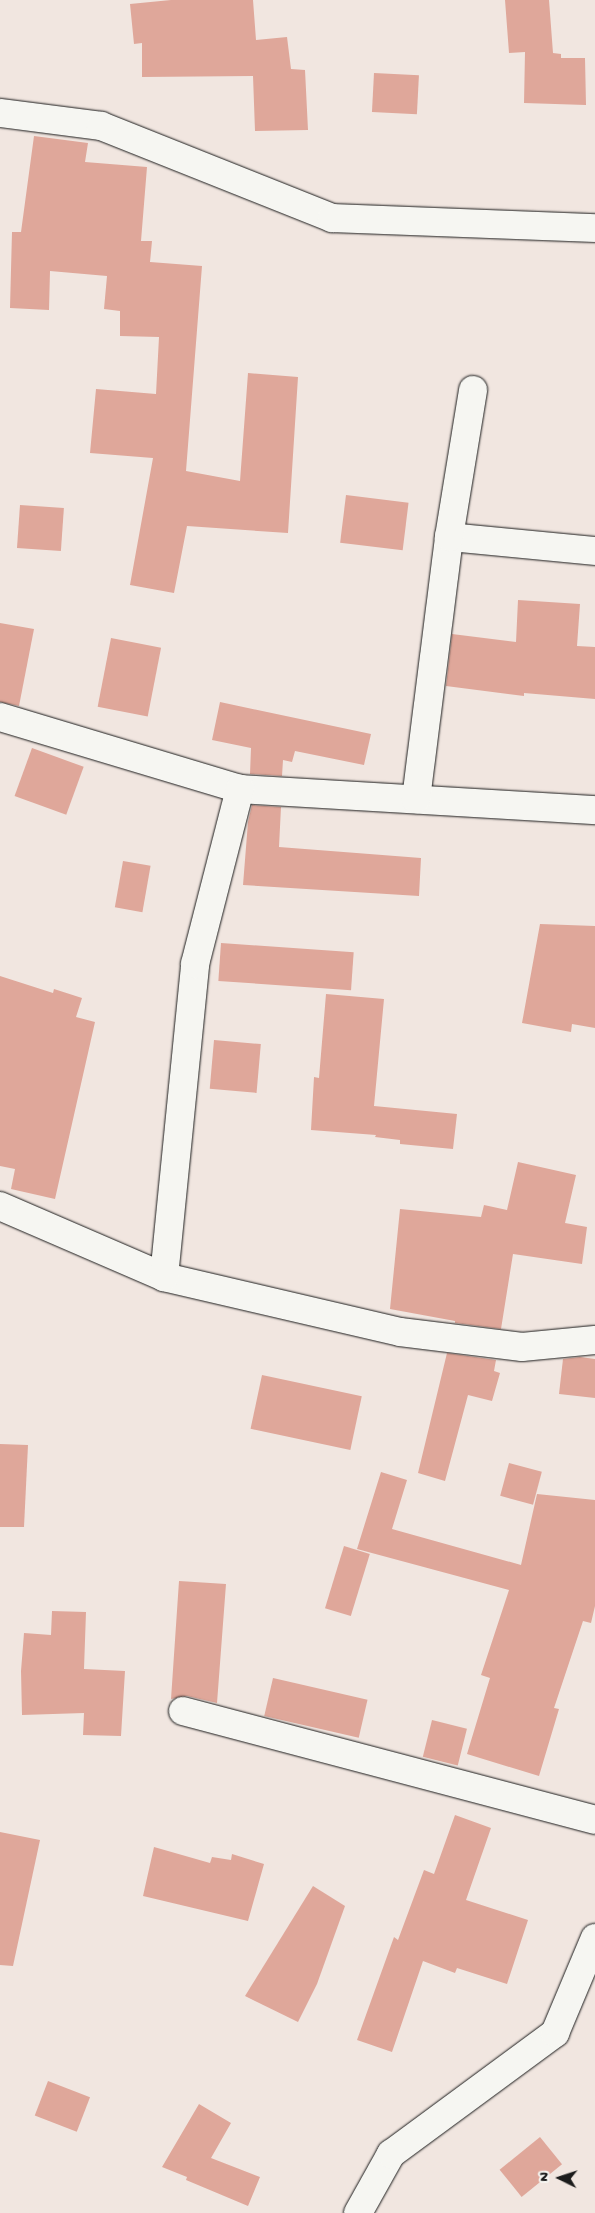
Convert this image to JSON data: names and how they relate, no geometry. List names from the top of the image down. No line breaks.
{"north":"left"}
